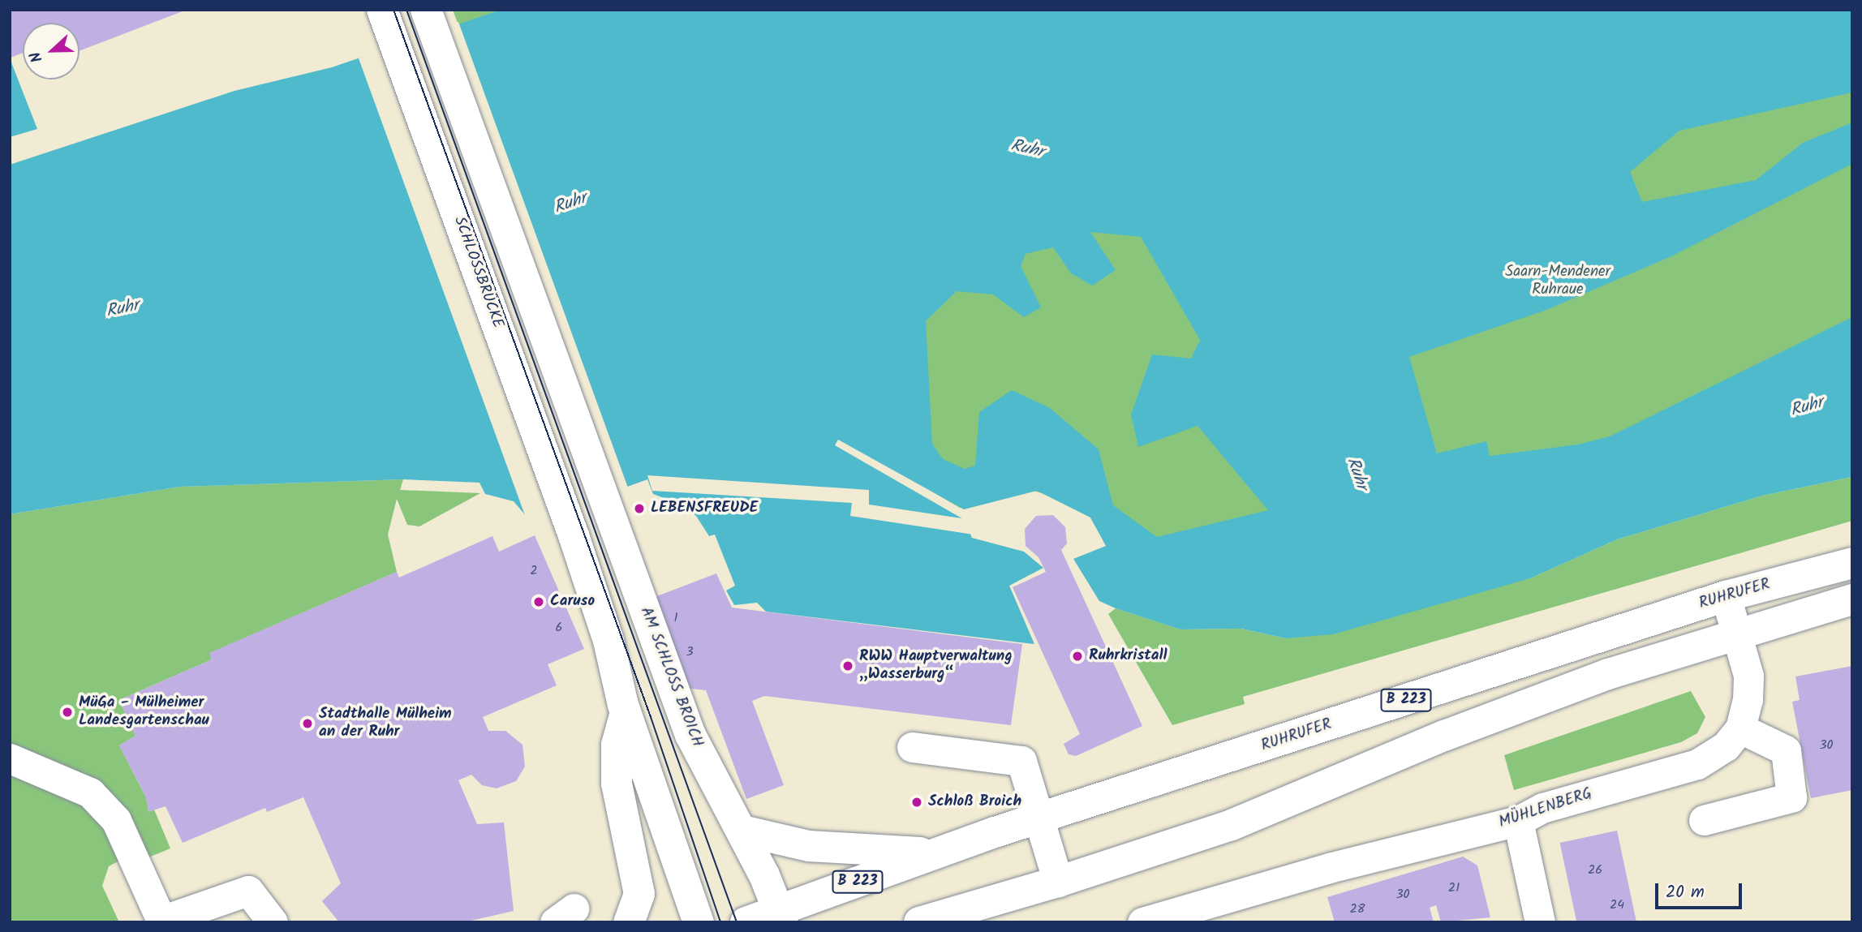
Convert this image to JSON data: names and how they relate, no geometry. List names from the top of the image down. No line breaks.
{"streets":{"main road":["SCHLOSSBRÜCKE","RUHRUFER","AM SCHLOSS BROICH","B 223"],"street":["MÜHLENBERG"]},"crossings":[["RUHRUFER","AM SCHLOSS BROICH"],["RUHRUFER","MÜHLENBERG"]],"water":["Ruhr"],"parks":["Saarn-Mendener Ruhraue"],"places":["LEBENSFREUDE","Caruso","Ruhrkristall","RWW Hauptverwaltung „Wasserburg“","MüGa - Mülheimer Landesgartenschau","Stadthalle Mülheim an der Ruhr","Schloß Broich"],"house_numbers":["2","1","6","3","30","26","21","30","24","28"],"scale_bar":"20 m","north":"left"}
